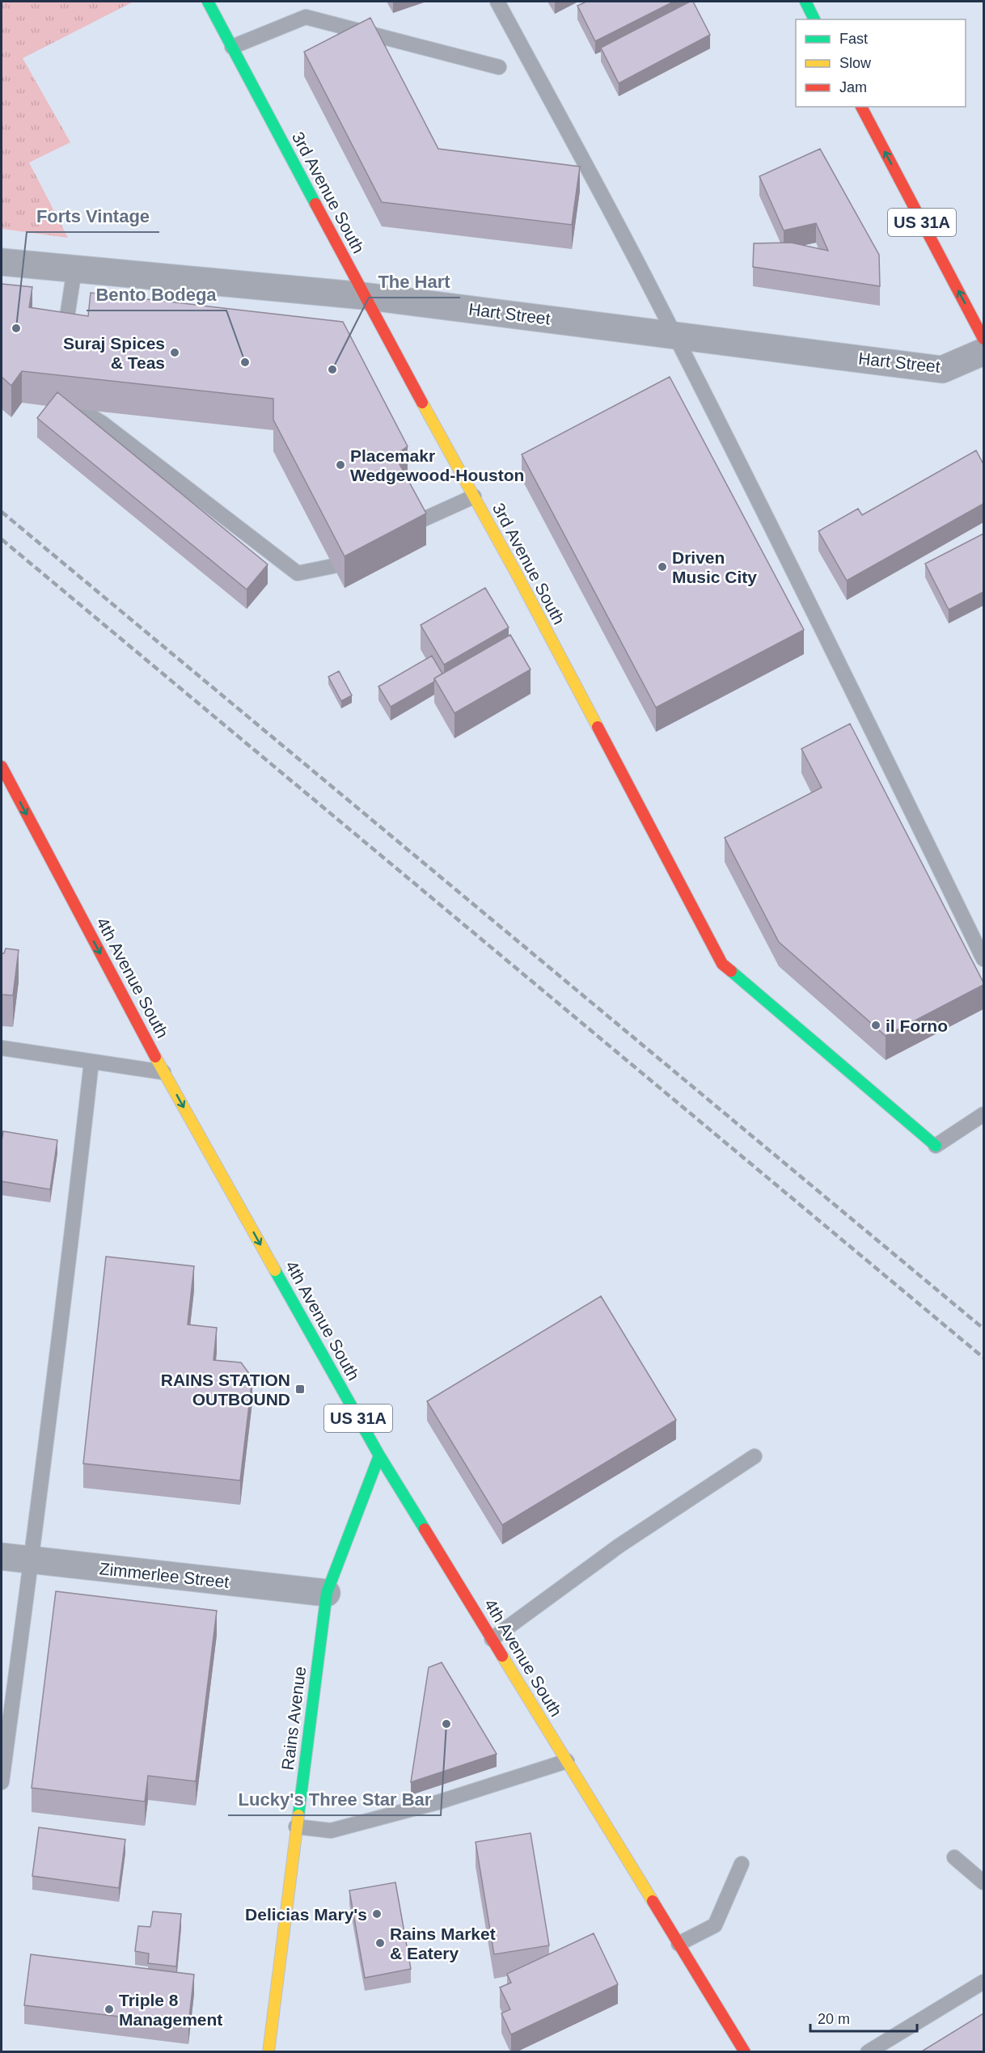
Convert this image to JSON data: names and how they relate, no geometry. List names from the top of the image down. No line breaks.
{"streets":{"street":["3rd Avenue South","US 31A","Hart Street","4th Avenue South","Zimmerlee Street","Rains Avenue"]},"crossings":[["3rd Avenue South","Hart Street"],["4th Avenue South","Rains Avenue"],["Zimmerlee Street","Rains Avenue"]],"one_way":["4th Avenue South"],"places":{"other":["Forts Vintage","Suraj Spices & Teas","Bento Bodega","The Hart","Placemakr Wedgewood-Houston","Driven Music City","il Forno","Lucky's Three Star Bar","Delicias Mary's","Rains Market & Eatery","Triple 8 Management"],"transit":["RAINS STATION OUTBOUND"]},"legend":["Fast","Slow","Jam"],"scale_bar":"20 m"}
